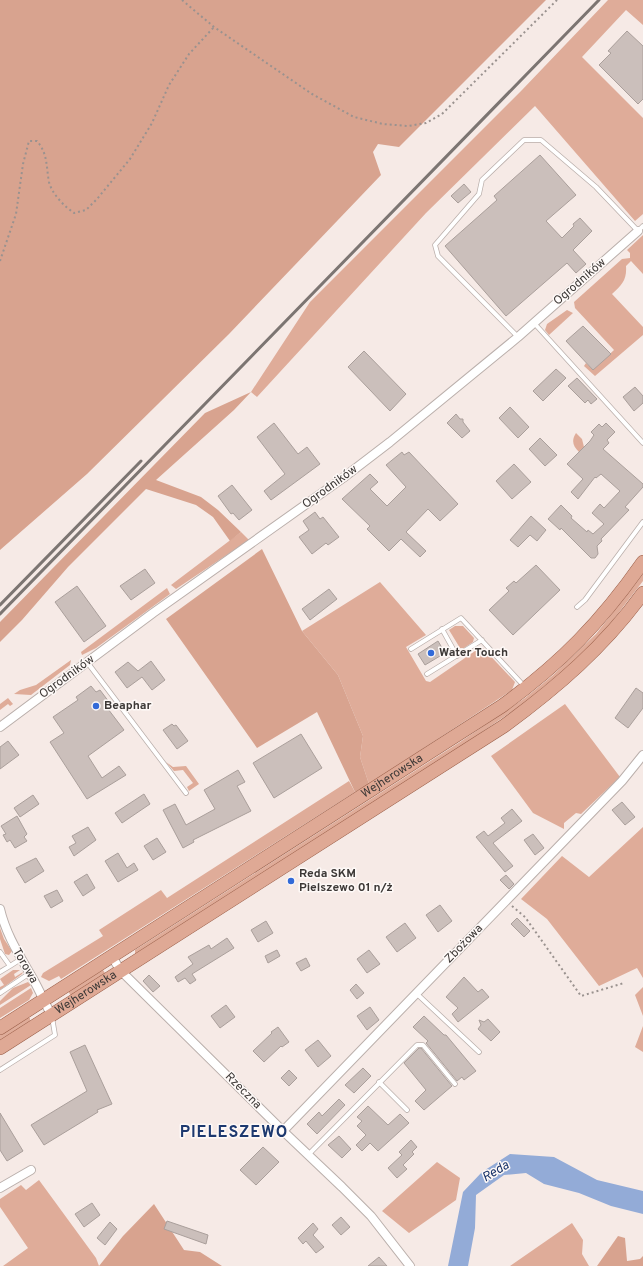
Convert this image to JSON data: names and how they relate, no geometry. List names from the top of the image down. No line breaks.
{"streets":{"main road":["Wejherowska"],"street":["Ogrodników","Zbożowa","Torowa","Rzeczna"]},"crossings":[["Wejherowska","Torowa"],["Wejherowska","Rzeczna"],["Zbożowa","Rzeczna"]],"districts":["PIELESZEWO"],"water":["Reda"],"places":["Water Touch","Beaphar","Reda SKM Pielszewo 01 n/ż"]}
